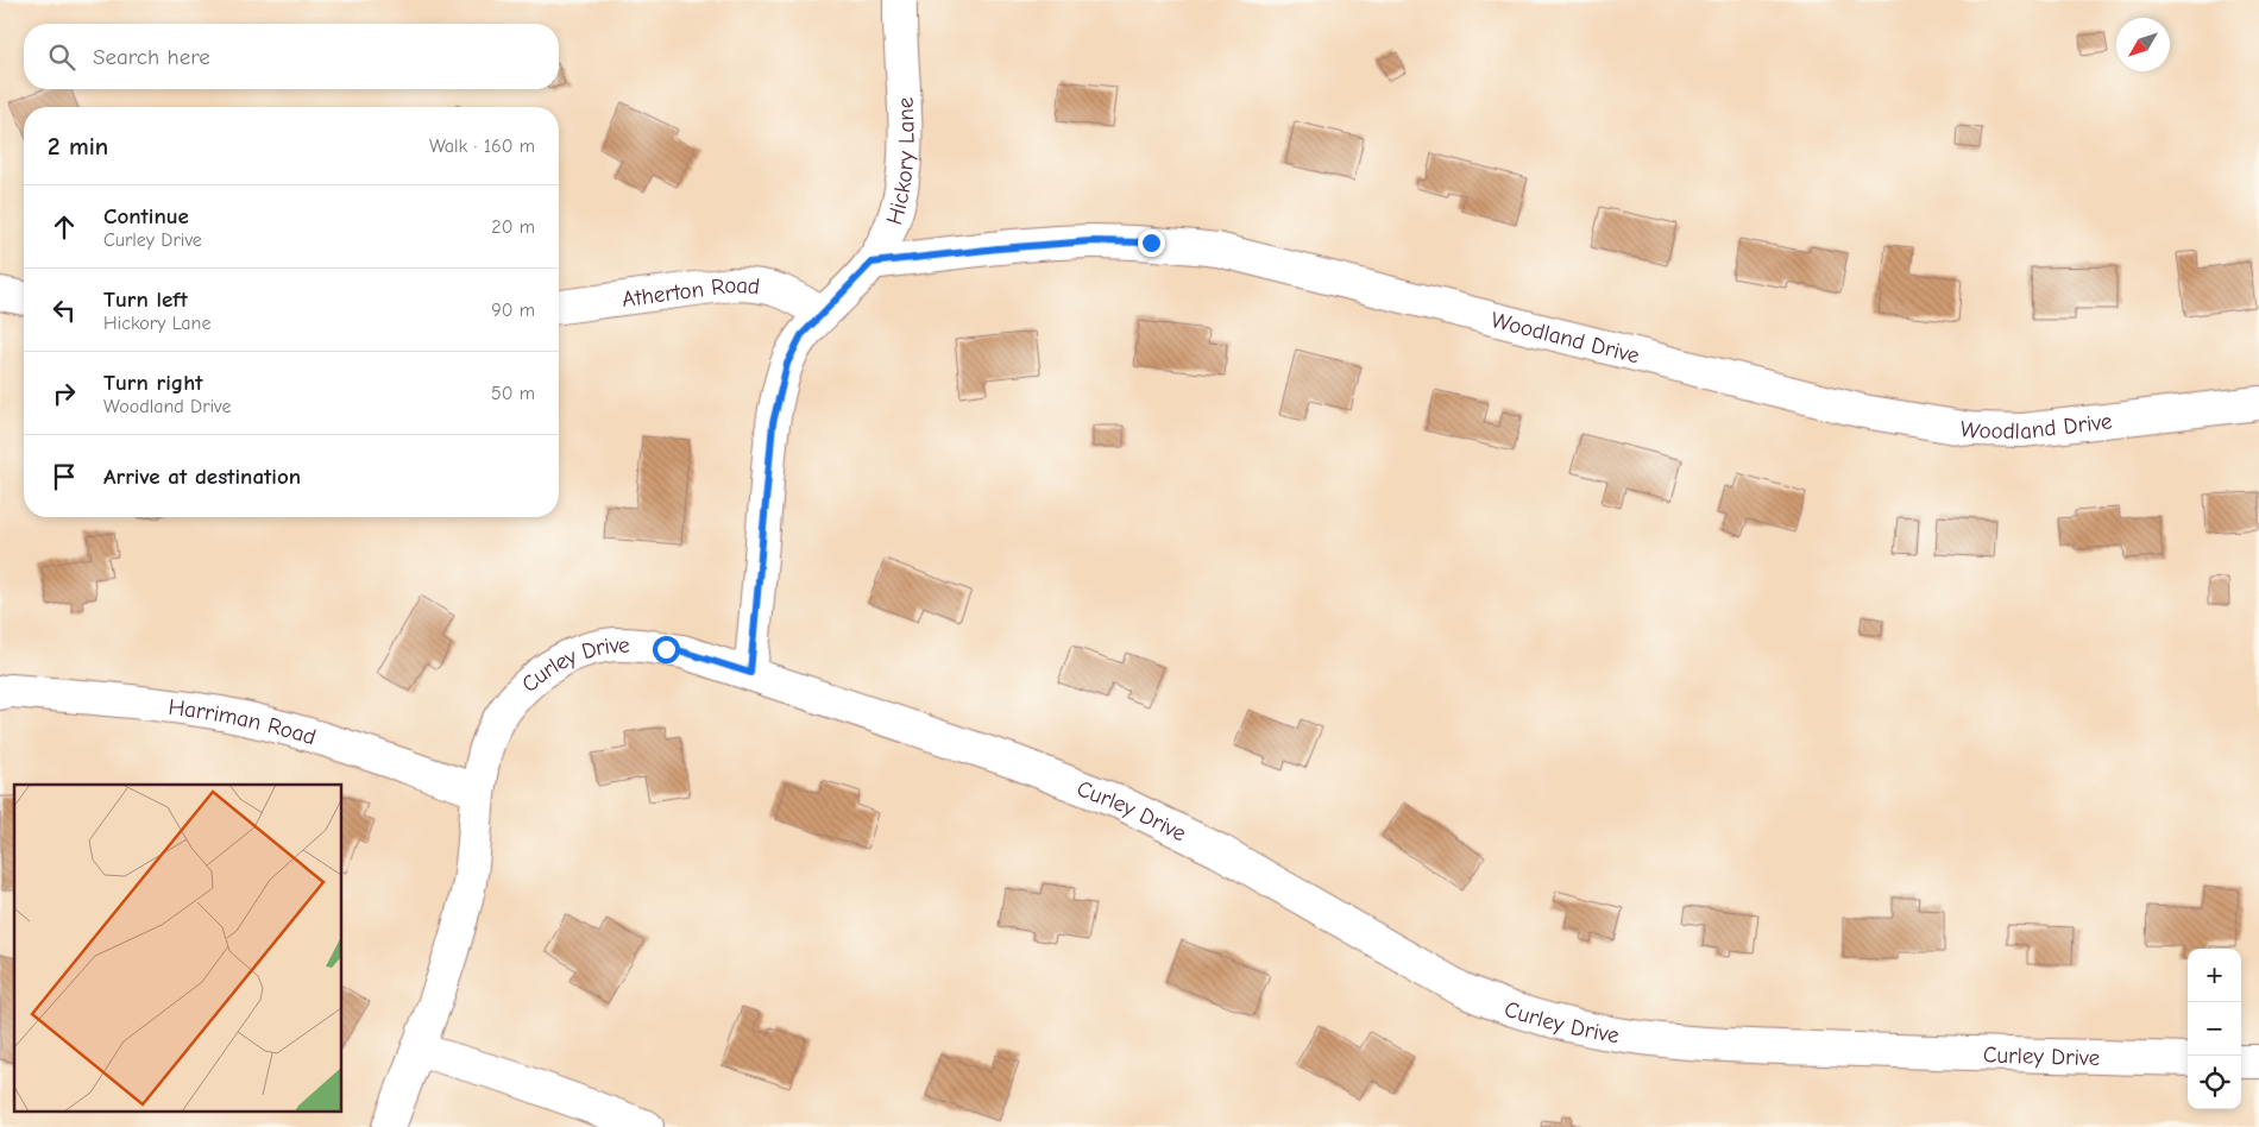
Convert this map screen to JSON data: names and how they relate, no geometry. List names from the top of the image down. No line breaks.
{"streets":{"street":["Hickory Lane","Atherton Road","Woodland Drive","Curley Drive","Harriman Road"]},"crossings":[["Hickory Lane","Atherton Road"],["Hickory Lane","Woodland Drive"],["Hickory Lane","Curley Drive"],["Curley Drive","Harriman Road"]],"north":"bottom left","page":{"search":"Search here","heading":["2 min","Walk · 160 m"],"list":[["Continue","Curley Drive","20 m"],["Turn left","Hickory Lane","90 m"],["Turn right","Woodland Drive","50 m"],"Arrive at destination"],"map_buttons":["+","−"]}}
